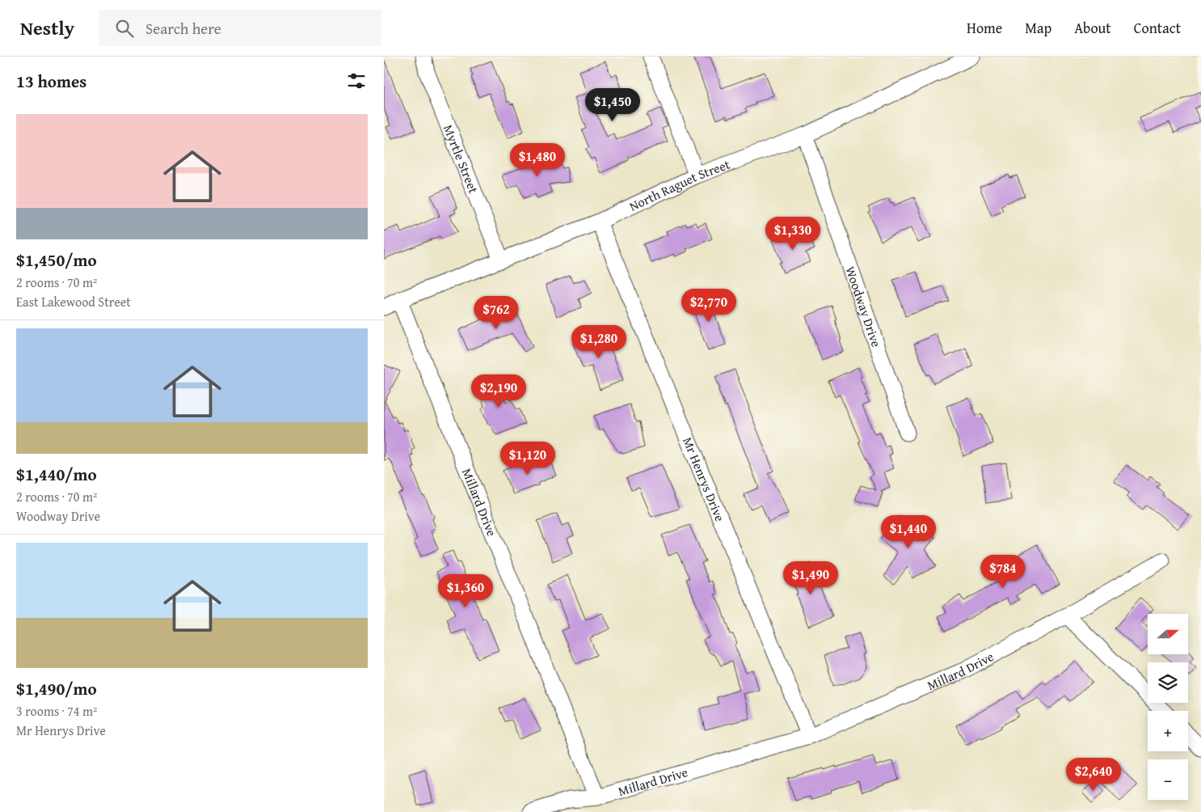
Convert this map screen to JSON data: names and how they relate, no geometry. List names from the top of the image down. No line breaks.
{"streets":{"street":["Myrtle Street","North Raguet Street","Woodway Drive","Mr Henrys Drive","Millard Drive"]},"crossings":[["Myrtle Street","North Raguet Street"],["North Raguet Street","Woodway Drive"],["North Raguet Street","Mr Henrys Drive"],["North Raguet Street","Millard Drive"],["Mr Henrys Drive","Millard Drive"]],"north":"right","page":{"header":"Nestly","search":"Search here","nav":["Home","Map","About","Contact"],"heading":"13 homes","price":["$1,450","$1,480","$1,330","$2,770","$762","$1,280","$2,190","$1,120","$1,440","$784","$1,490","$1,360","$2,640"],"list":[{"name":"$1,450/mo","note":"2 rooms · 70 m² · East Lakewood Street"},{"name":"$1,440/mo","note":"2 rooms · 70 m² · Woodway Drive"},{"name":"$1,490/mo","note":"3 rooms · 74 m² · Mr Henrys Drive"}],"map_buttons":["+","−"]}}
